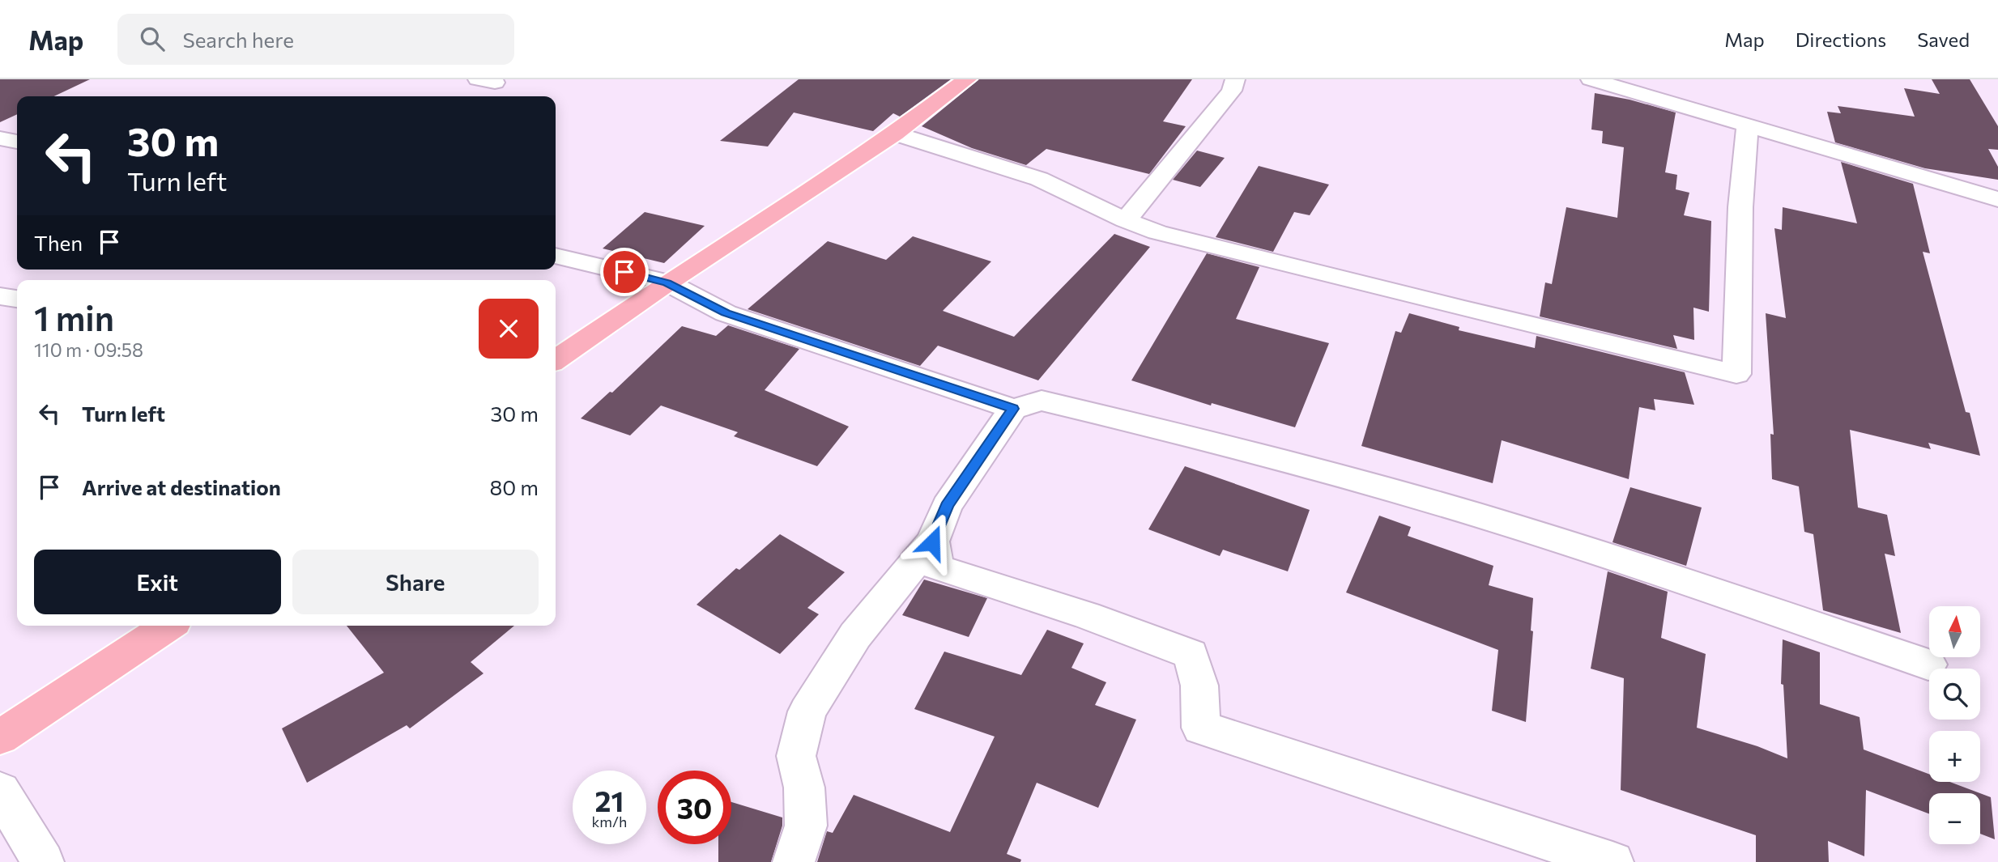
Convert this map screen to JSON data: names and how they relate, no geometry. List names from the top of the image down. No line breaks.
{"north":"top","page":{"header":"Map","search":"Search here","nav":["Map","Directions","Saved"],"turn":["30 m","Turn left"],"then":"Then","heading":["1 min","110 m · 09:58"],"list":[{"name":"Turn left","value":"30 m"},{"name":"Arrive at destination","value":"80 m"}],"buttons":["Exit","Share"],"map_buttons":["+","−"],"speed":"21 km/h","limit":"30"}}
